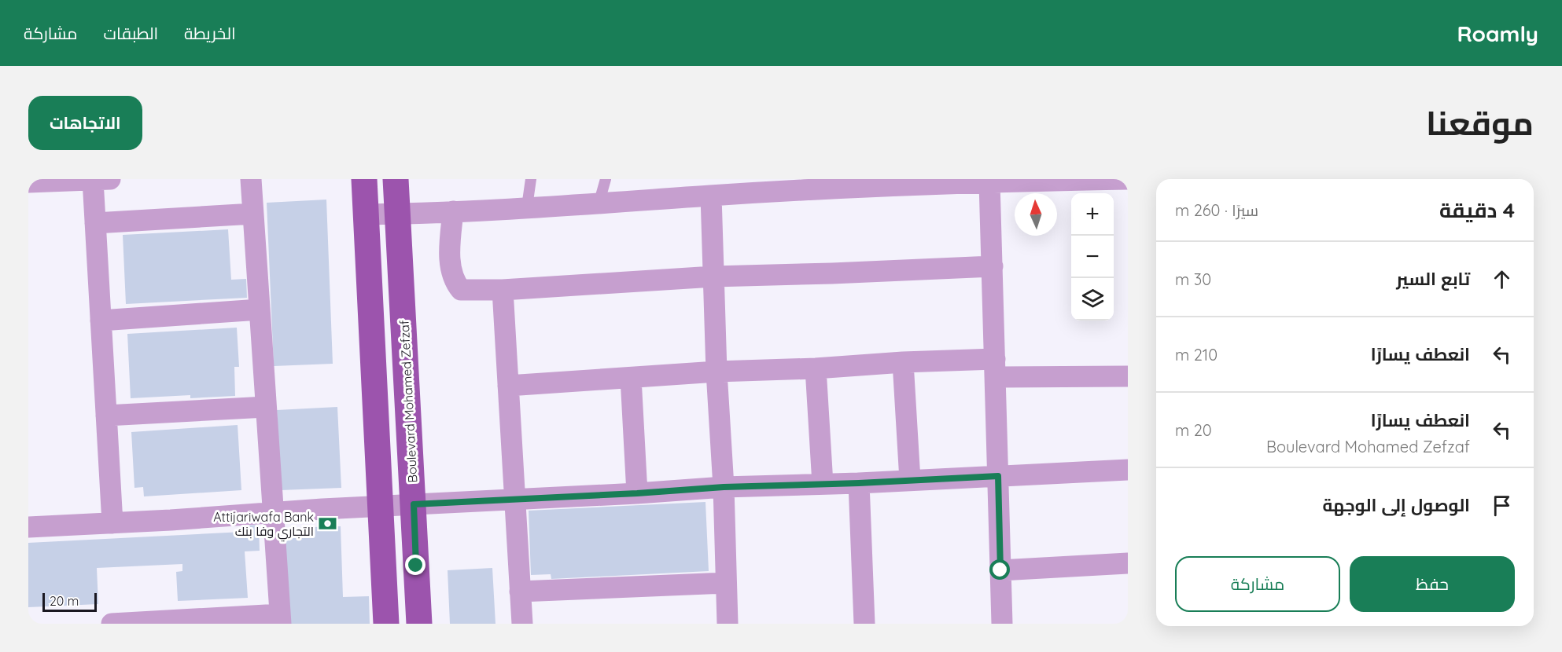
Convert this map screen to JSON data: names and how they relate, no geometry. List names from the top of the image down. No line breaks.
{"streets":{"main road":["Boulevard Mohamed Zefzaf"]},"places":{"bank":["Attijariwafa Bank التجاري وفا بنك"]},"scale_bar":"20 m","north":"top","page":{"header":"Roamly","nav":["الخريطة","الطبقات","مشاركة"],"title":"موقعنا","buttons":["الاتجاهات",["حفظ","مشاركة"]],"heading":["4 دقيقة","سيرًا · 260 m"],"map_buttons":["+","−"],"list":[["تابع السير","30 m"],["انعطف يسارًا","210 m"],["انعطف يسارًا","Boulevard Mohamed Zefzaf","20 m"],"الوصول إلى الوجهة"],"scale":"20 m"}}
